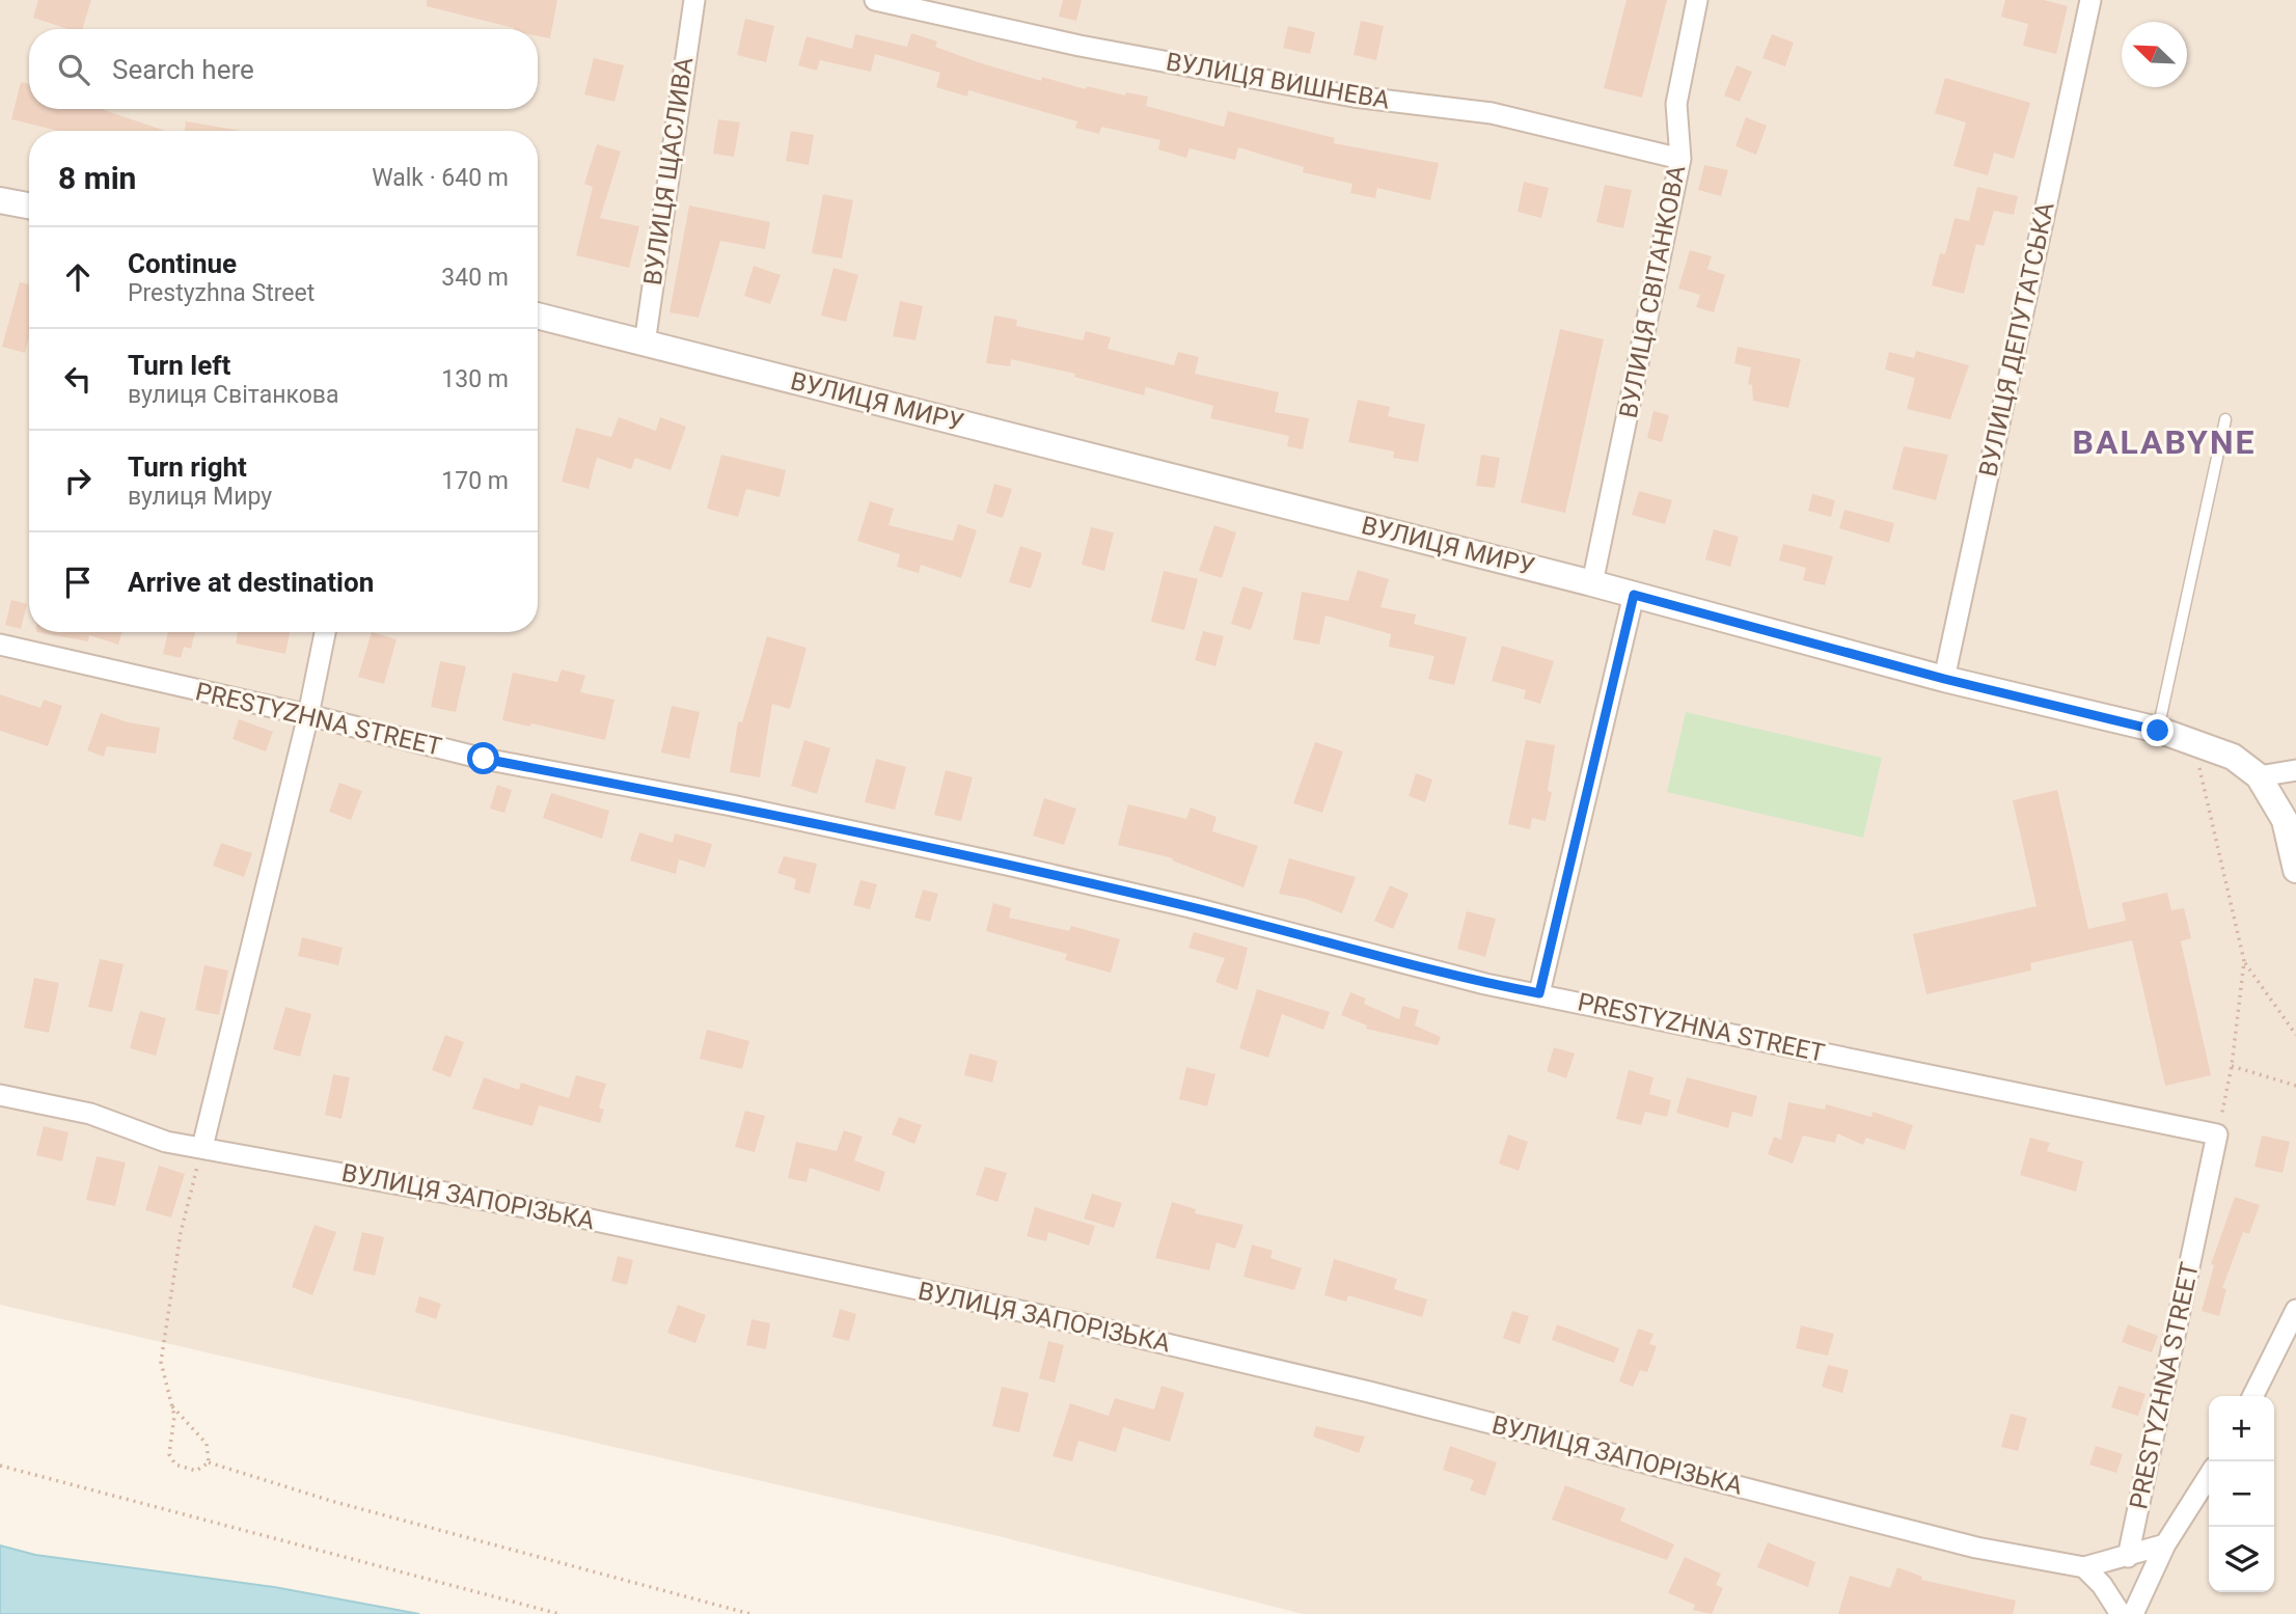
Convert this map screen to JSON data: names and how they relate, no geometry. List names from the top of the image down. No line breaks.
{"streets":{"street":["ВУЛИЦЯ ВИШНЕВА","ВУЛИЦЯ ЩАСЛИВА","ВУЛИЦЯ СВІТАНКОВА","ВУЛИЦЯ ДЕПУТАТСЬКА","ВУЛИЦЯ МИРУ","PRESTYZHNA STREET","ВУЛИЦЯ ЗАПОРІЗЬКА"]},"crossings":[["ВУЛИЦЯ ВИШНЕВА","ВУЛИЦЯ СВІТАНКОВА"],["ВУЛИЦЯ ЩАСЛИВА","ВУЛИЦЯ МИРУ"],["ВУЛИЦЯ СВІТАНКОВА","ВУЛИЦЯ МИРУ"],["ВУЛИЦЯ ДЕПУТАТСЬКА","ВУЛИЦЯ МИРУ"]],"districts":["BALABYNE"],"north":"top left","page":{"search":"Search here","heading":["8 min","Walk · 640 m"],"list":[["Continue","Prestyzhna Street","340 m"],["Turn left","вулиця Світанкова","130 m"],["Turn right","вулиця Миру","170 m"],"Arrive at destination"],"map_buttons":["+","−"]}}
